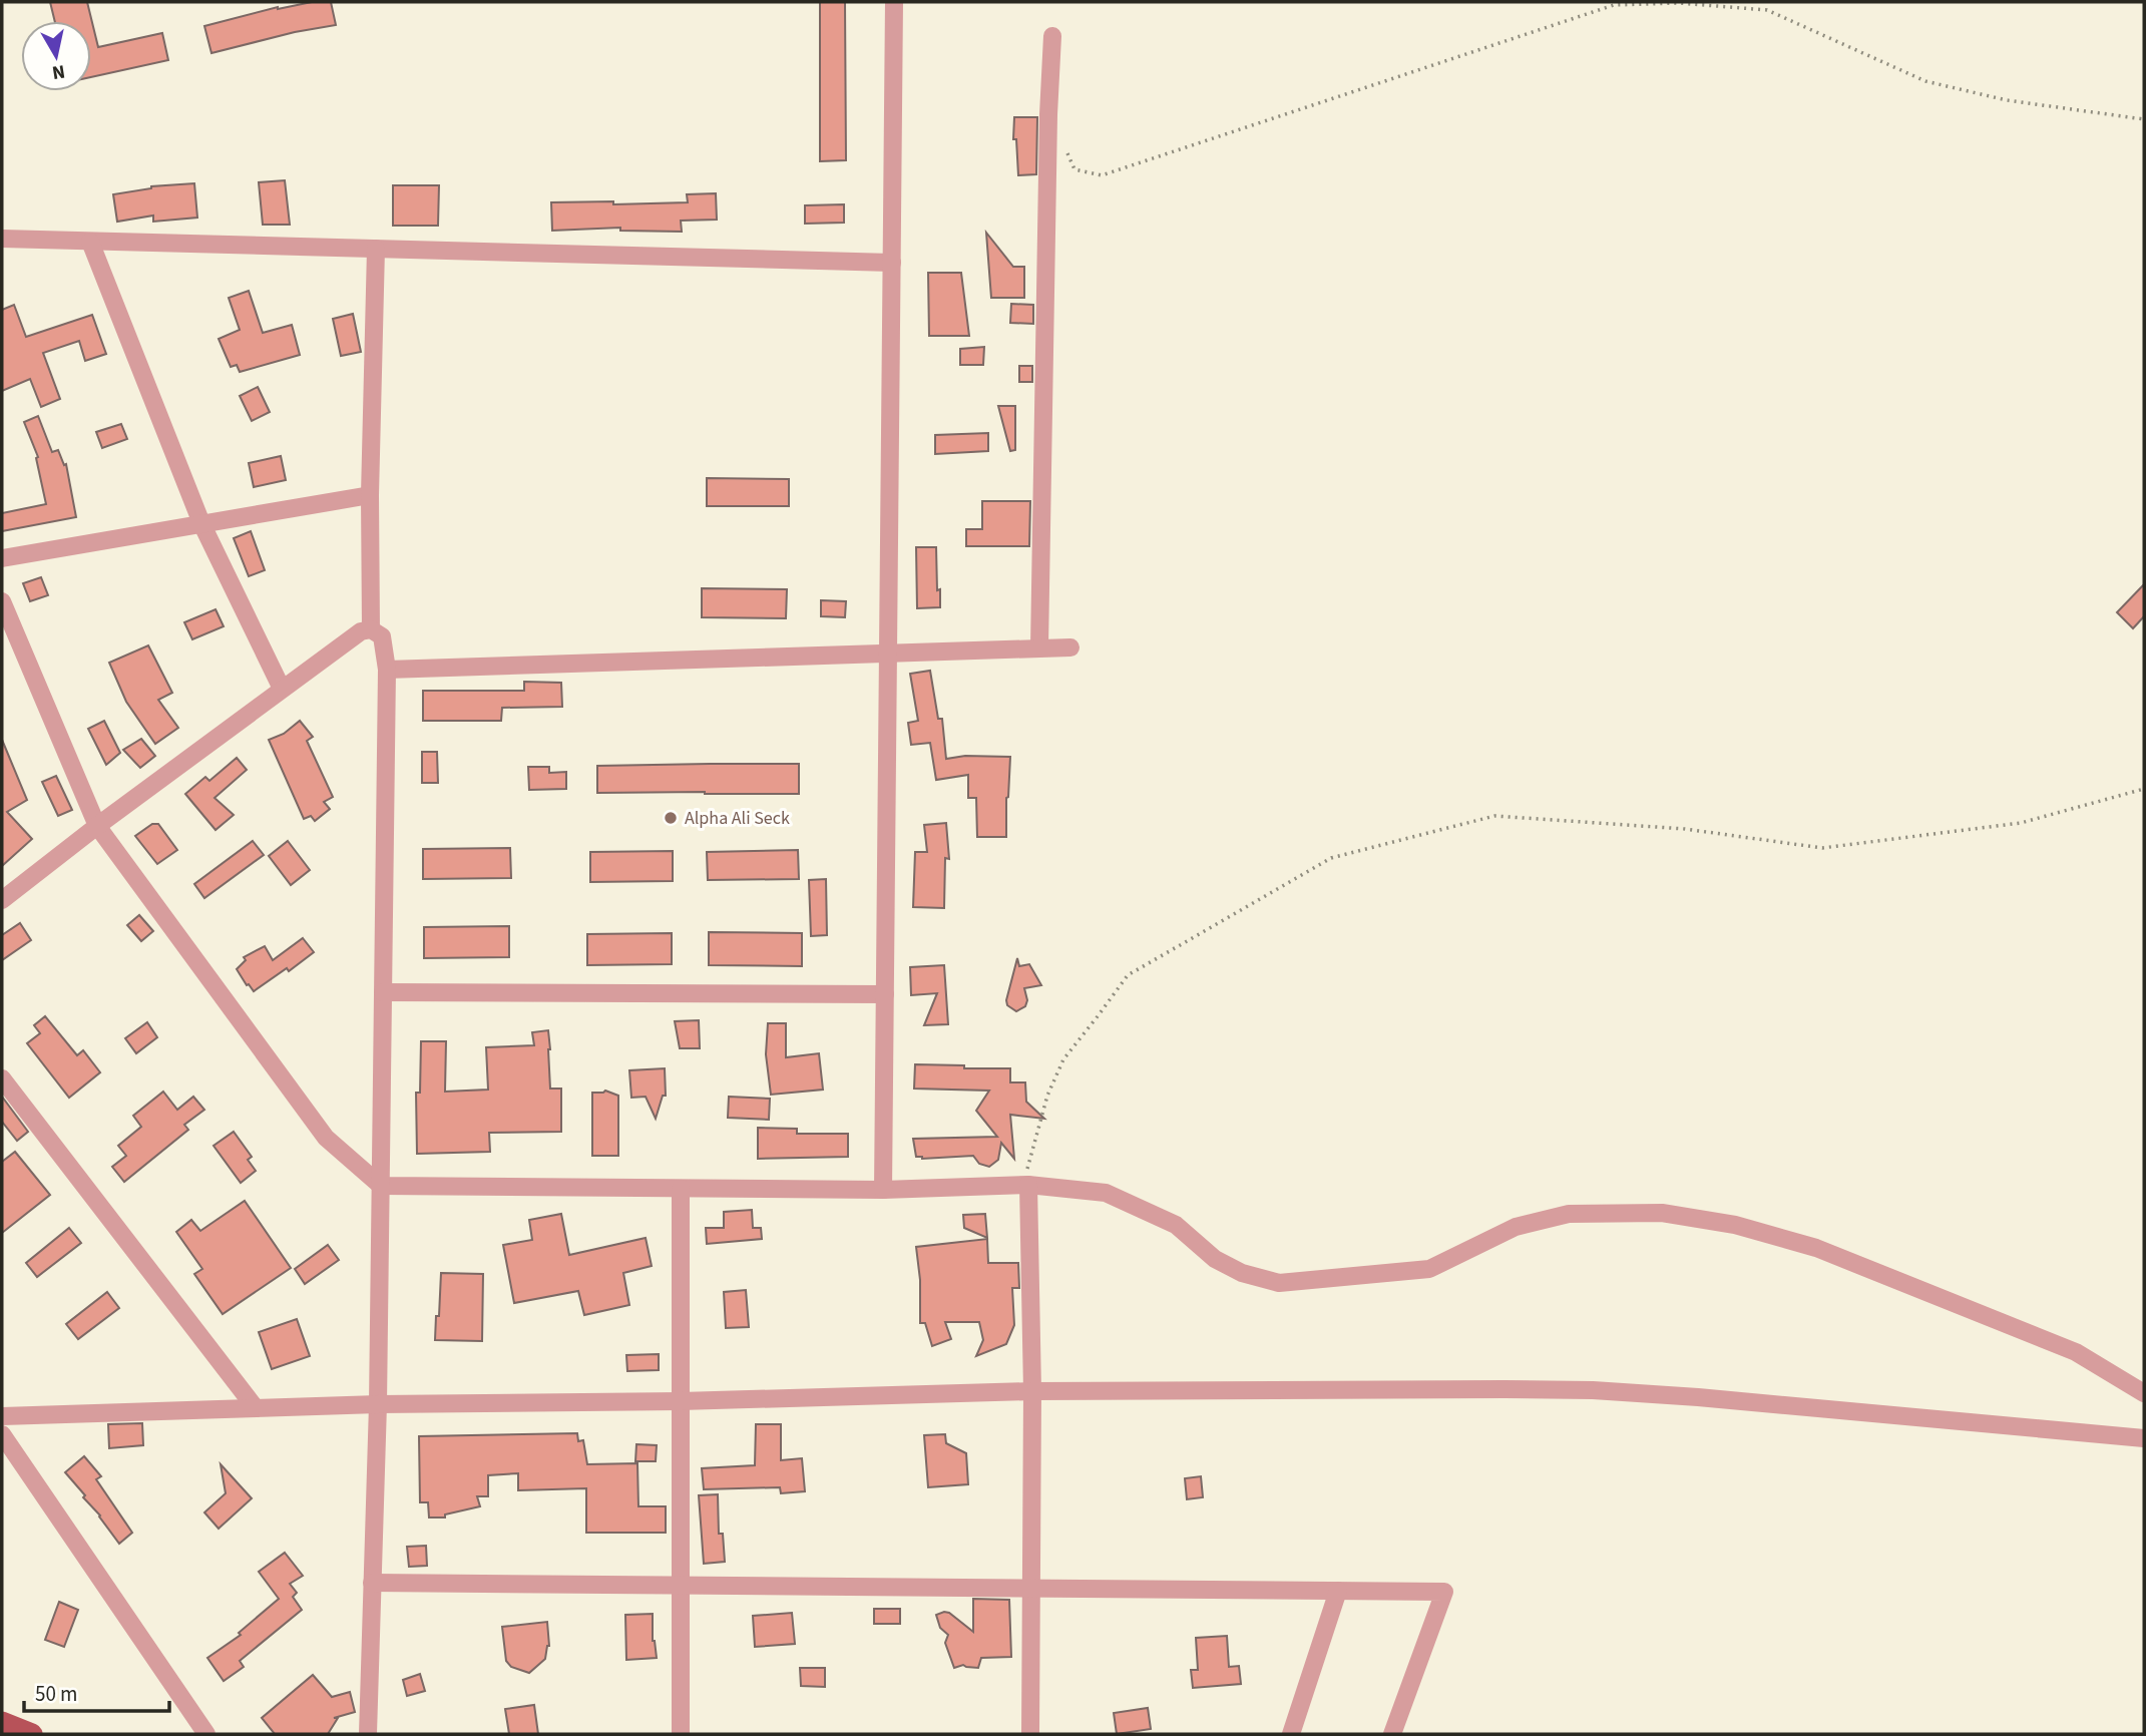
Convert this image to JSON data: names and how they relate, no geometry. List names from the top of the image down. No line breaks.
{"places":["Alpha Ali Seck"],"scale_bar":"50 m","north":"bottom"}
